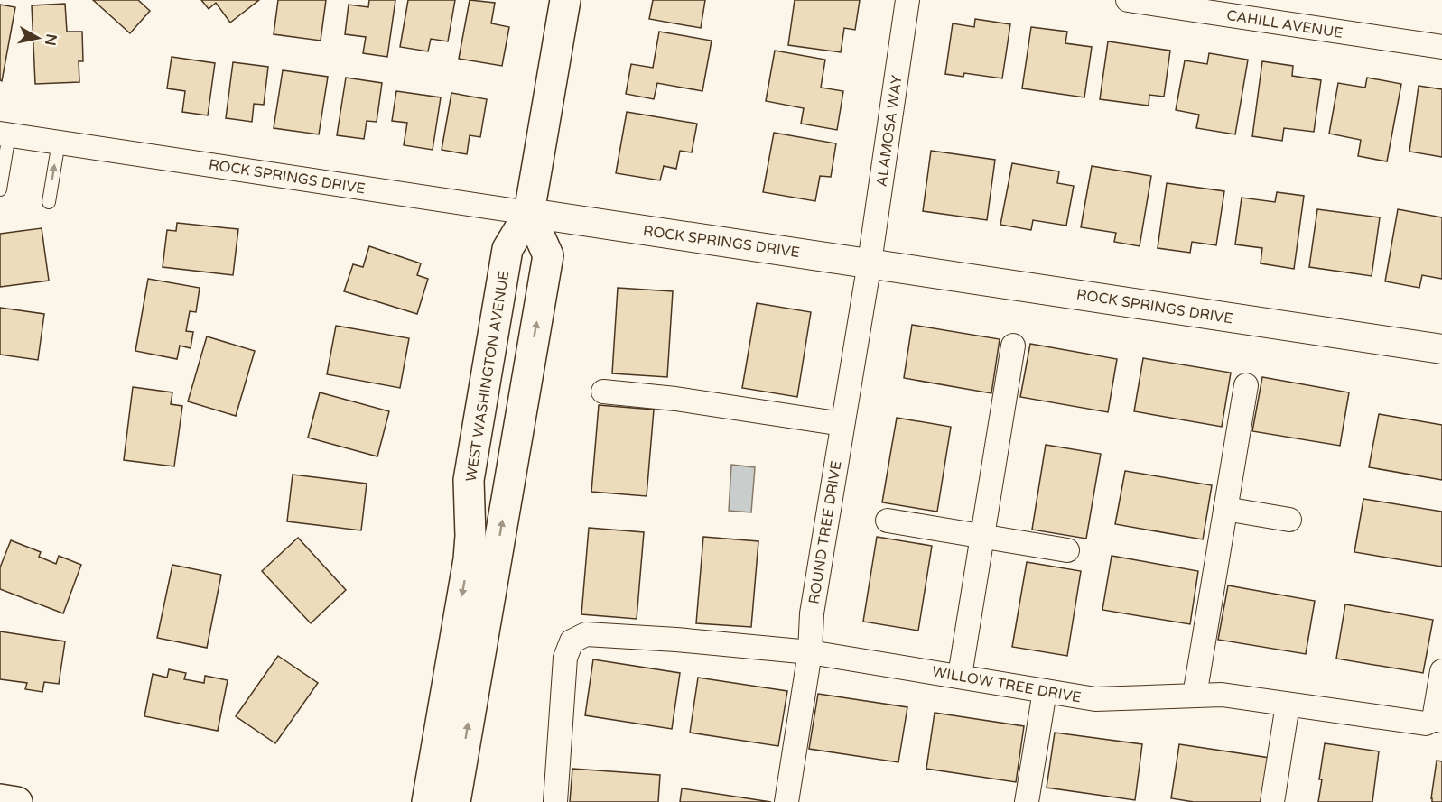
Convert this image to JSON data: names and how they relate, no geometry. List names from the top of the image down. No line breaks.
{"streets":{"main road":["WEST WASHINGTON AVENUE"],"street":["CAHILL AVENUE","ALAMOSA WAY","ROCK SPRINGS DRIVE","ROUND TREE DRIVE","WILLOW TREE DRIVE"]},"crossings":[["ALAMOSA WAY","ROCK SPRINGS DRIVE"],["ALAMOSA WAY","ROUND TREE DRIVE"],["ROCK SPRINGS DRIVE","WEST WASHINGTON AVENUE"],["ROCK SPRINGS DRIVE","ROUND TREE DRIVE"],["ROUND TREE DRIVE","WILLOW TREE DRIVE"]],"north":"right"}
